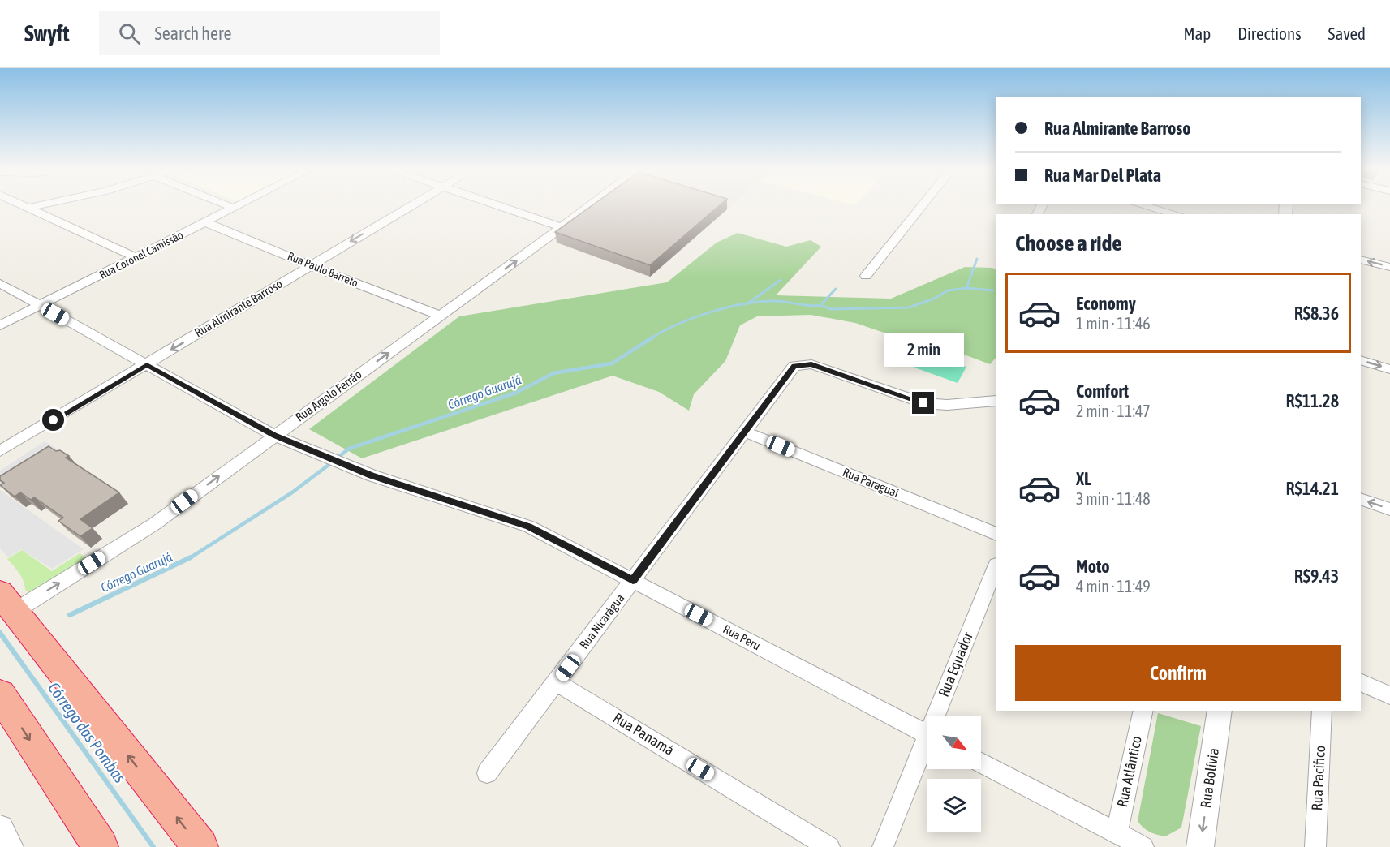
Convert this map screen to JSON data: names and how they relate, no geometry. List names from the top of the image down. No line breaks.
{"streets":{"street":["Rua Coronel Camissão","Rua Paulo Barreto","Rua Almirante Barroso","Rua Argolo Ferrão","Rua Paraguai","Rua Nicarágua","Rua Peru","Rua Equador","Rua Panamá","Rua Atlântico","Rua Bolívia","Rua Pacífico"]},"crossings":[["Rua Coronel Camissão","Rua Paulo Barreto"],["Rua Coronel Camissão","Rua Peru"],["Rua Paulo Barreto","Rua Almirante Barroso"],["Rua Paulo Barreto","Rua Argolo Ferrão"],["Rua Almirante Barroso","Rua Peru"],["Rua Argolo Ferrão","Rua Peru"],["Rua Paraguai","Rua Nicarágua"],["Rua Nicarágua","Rua Peru"],["Rua Nicarágua","Rua Panamá"]],"one_way":["Rua Almirante Barroso","Rua Argolo Ferrão","Rua Bolívia"],"water":["Córrego Guarujá","Córrego das Pombas"],"north":"bottom right","page":{"header":"Swyft","search":"Search here","nav":["Map","Directions","Saved"],"banner":["Rua Almirante Barroso","Rua Mar Del Plata"],"heading":"Choose a ride","list":[{"name":"Economy","note":"1 min · 11:46","value":"R$8.36"},{"name":"Comfort","note":"2 min · 11:47","value":"R$11.28"},{"name":"XL","note":"3 min · 11:48","value":"R$14.21"},{"name":"Moto","note":"4 min · 11:49","value":"R$9.43"}],"bubble":"2 min","buttons":"Confirm"}}
